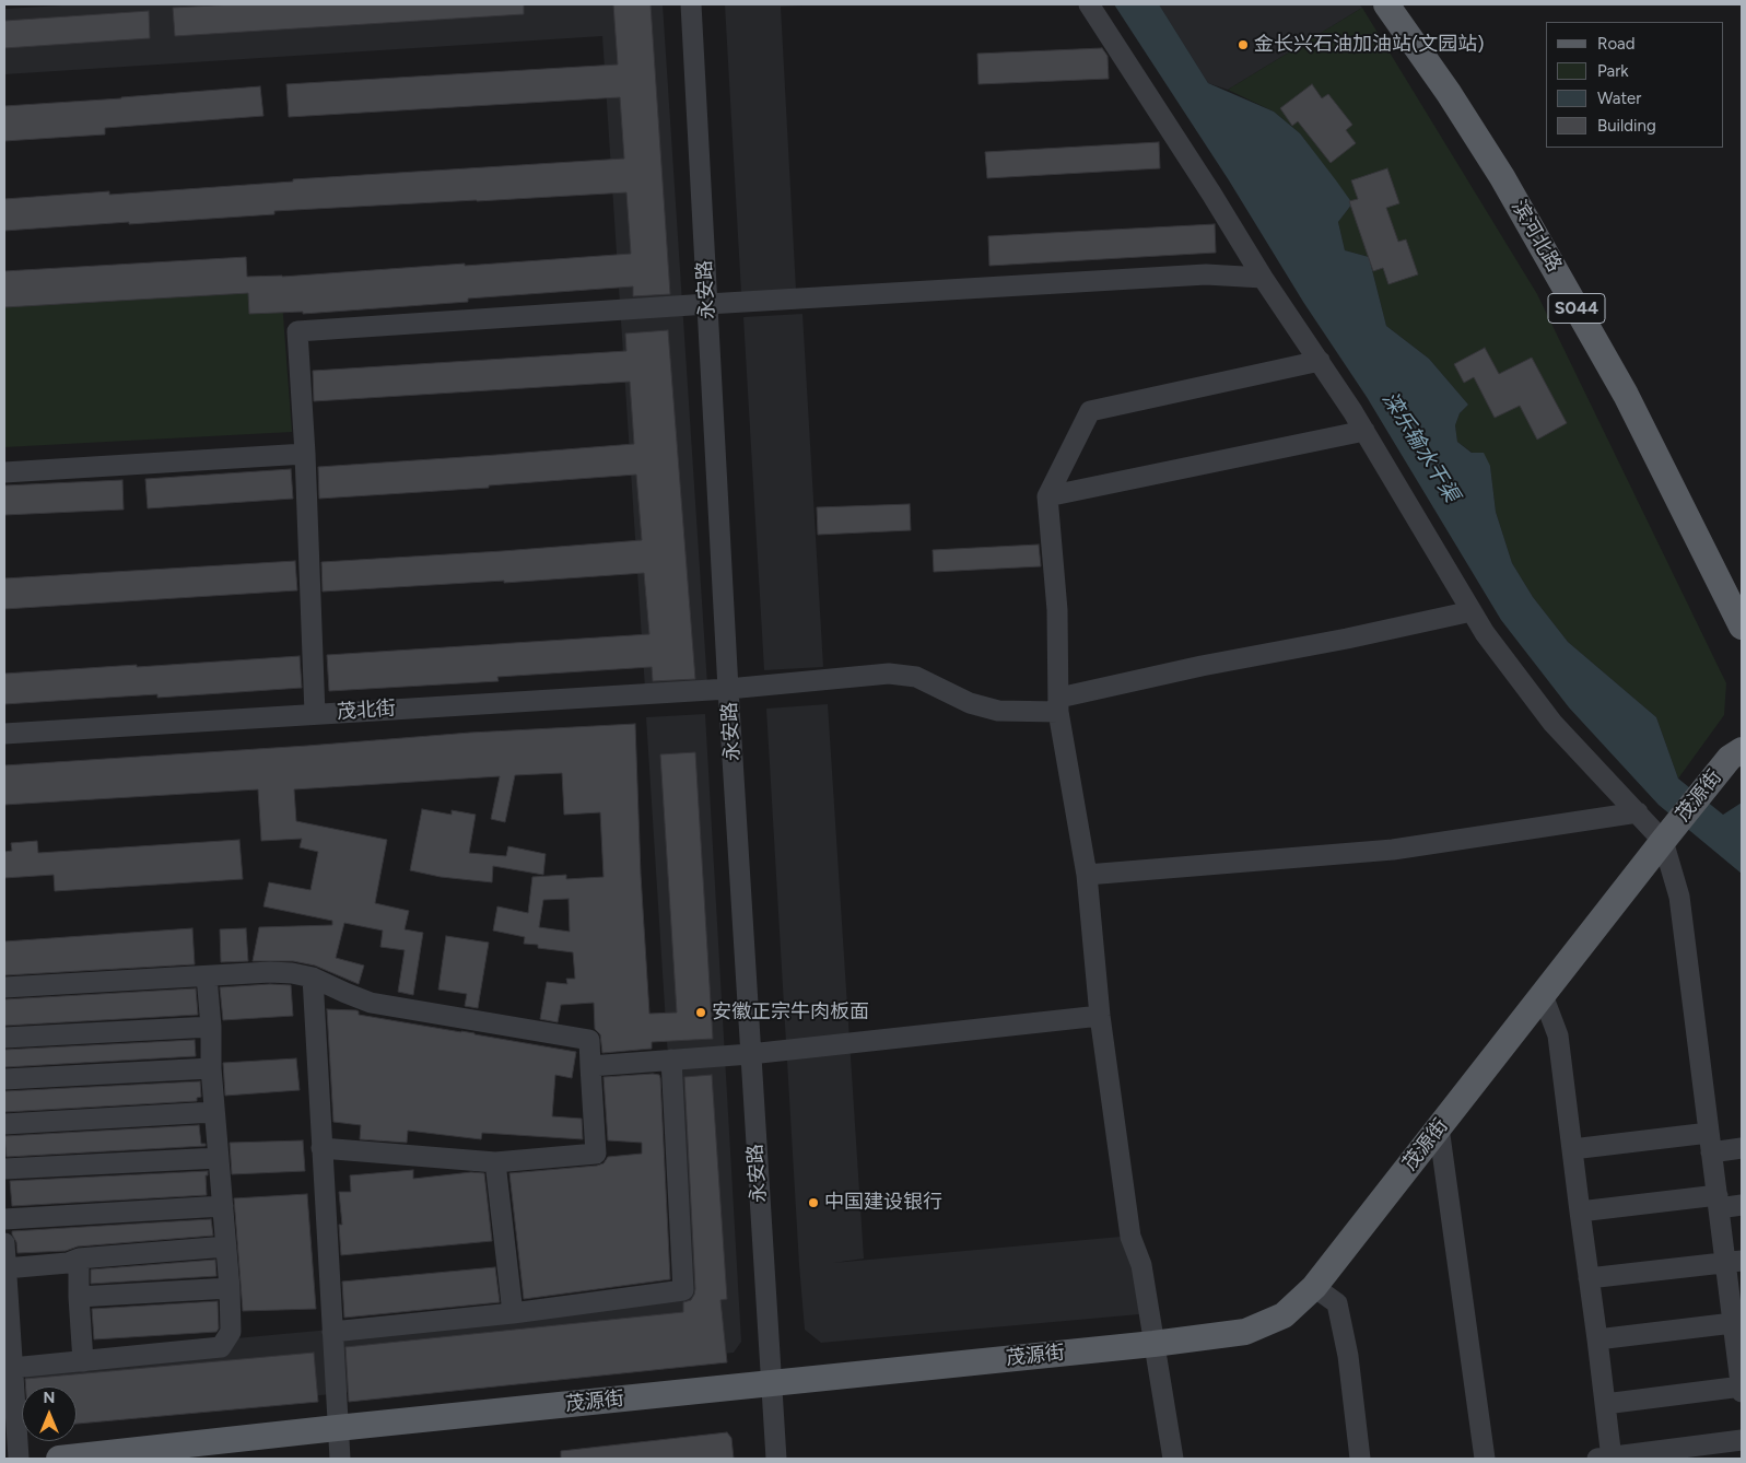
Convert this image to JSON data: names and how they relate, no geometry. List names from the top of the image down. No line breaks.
{"streets":{"main road":["滨河北路","S044","茂源街"],"street":["永安路","茂北街"]},"crossings":[["永安路","茂北街"],["永安路","茂源街"]],"water":["滦乐输水干渠"],"places":["金长兴石油加油站(文园站)","安徽正宗牛肉板面","中国建设银行"],"legend":["Road","Park","Water","Building"],"north":"top"}
